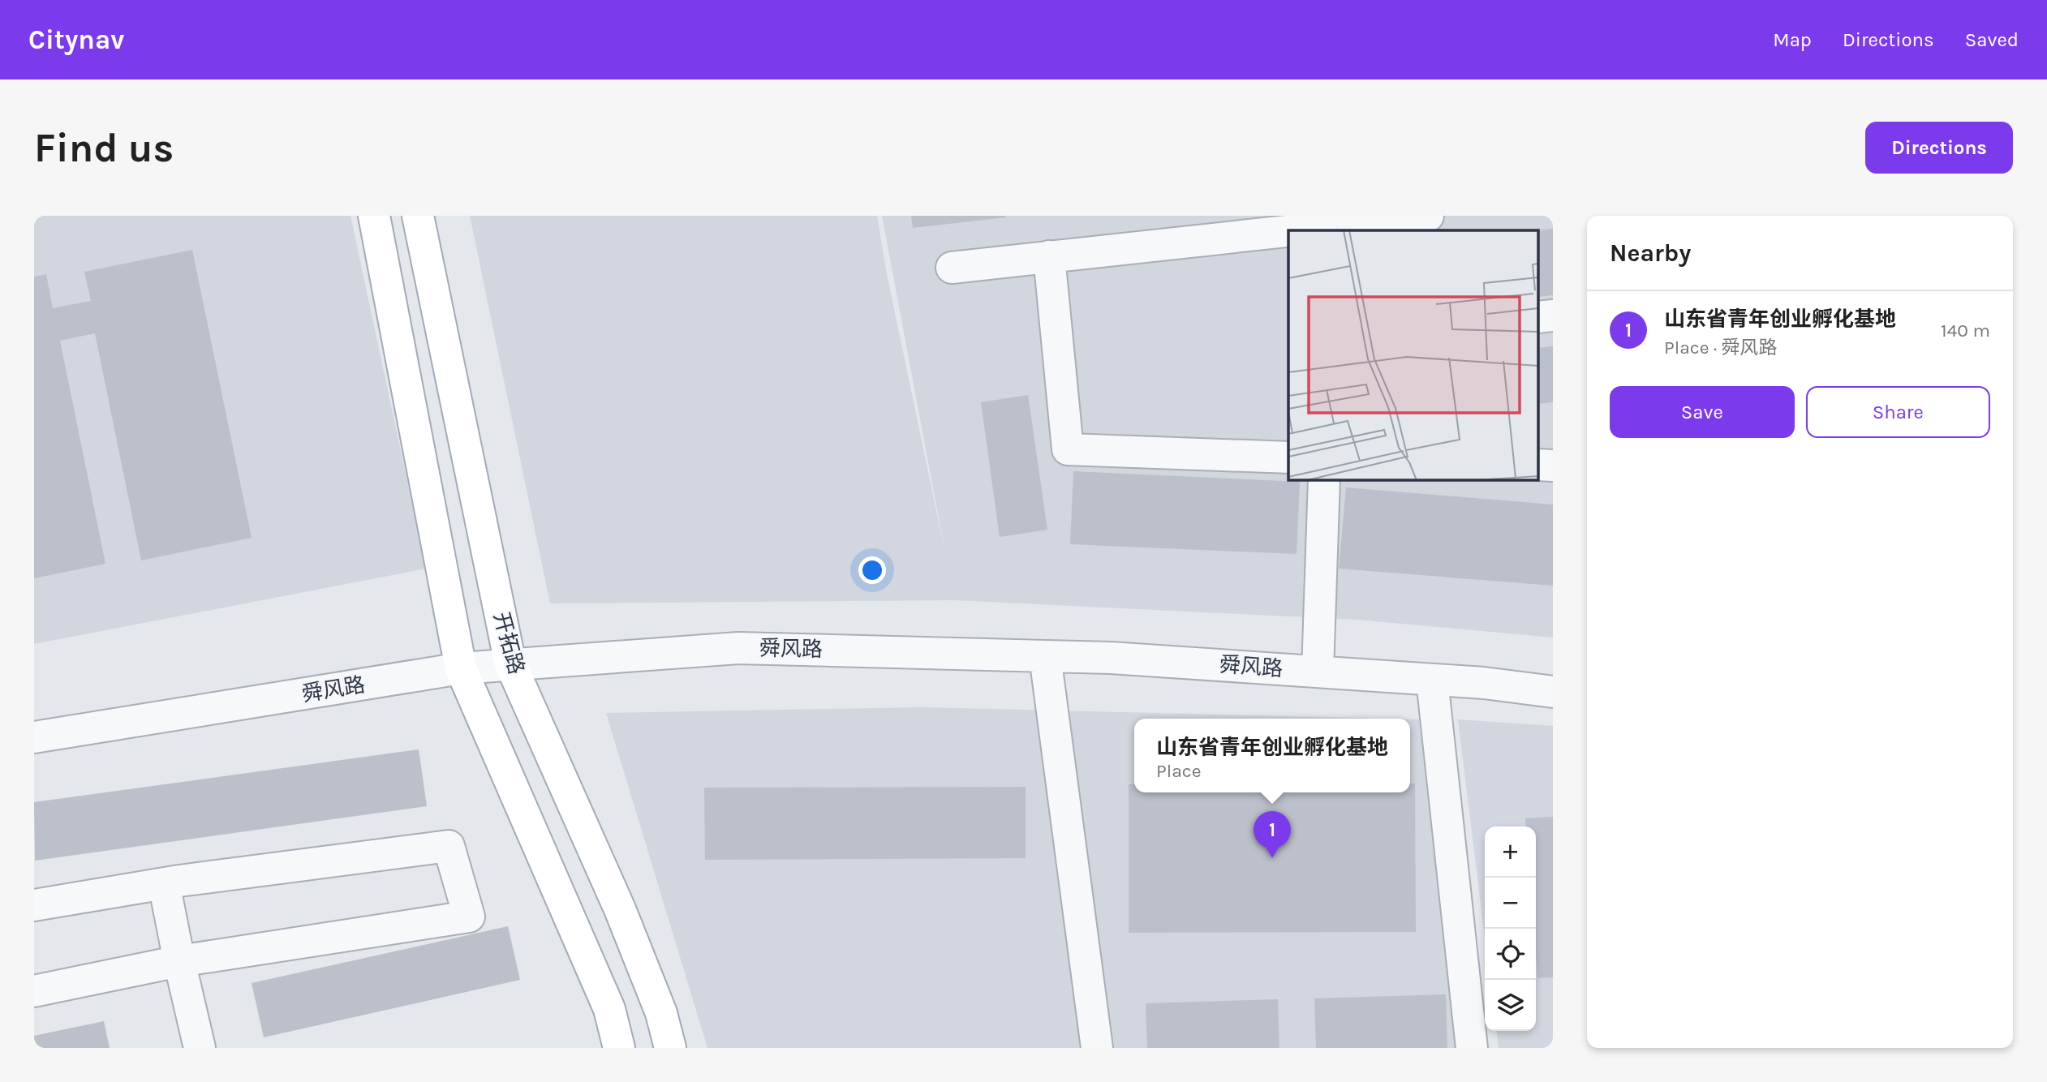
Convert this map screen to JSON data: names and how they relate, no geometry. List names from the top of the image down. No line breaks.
{"streets":{"main road":["开拓路"],"street":["舜风路"]},"crossings":[["开拓路","舜风路"]],"page":{"header":"Citynav","nav":["Map","Directions","Saved"],"buttons":["Directions",["Save","Share"]],"title":"Find us","heading":"Nearby","list":[{"mark":"1","name":"山东省青年创业孵化基地","note":"Place · 舜风路","value":"140 m"}],"popup":["山东省青年创业孵化基地","Place"],"pins":"1","map_buttons":["+","−"]}}
